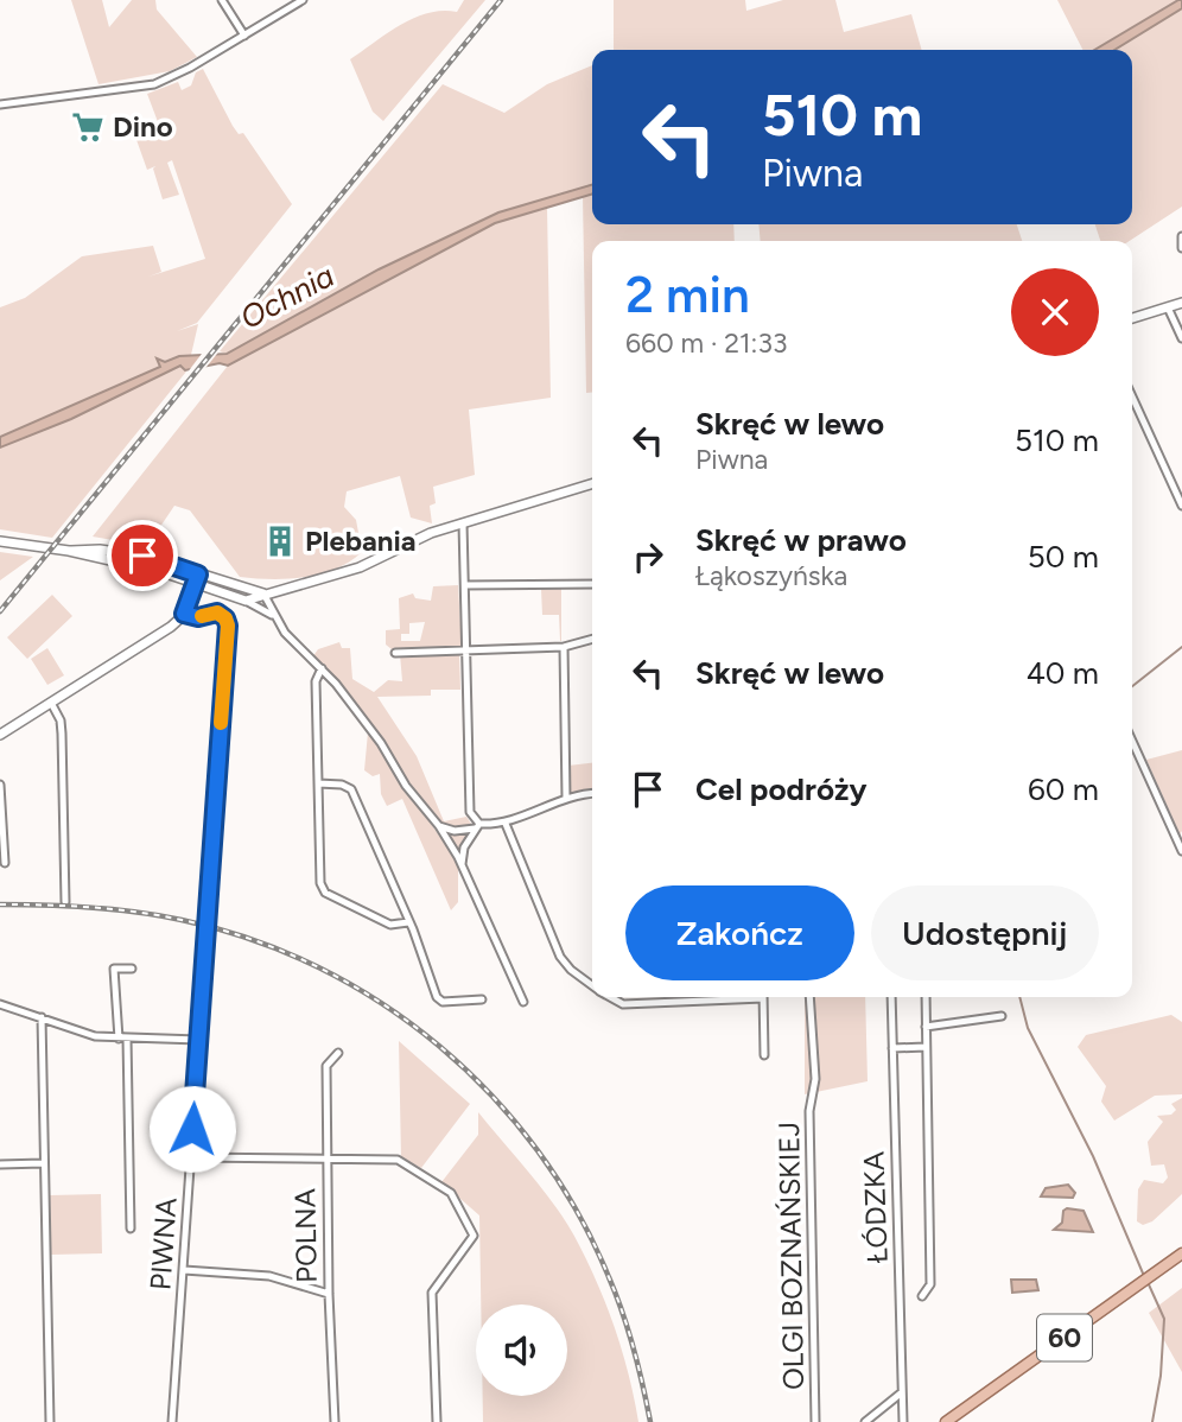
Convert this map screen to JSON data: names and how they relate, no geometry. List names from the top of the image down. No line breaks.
{"streets":{"main road":["60"],"street":["ŁÓDZKA","POLNA","PIWNA","OLGI BOZNAŃSKIEJ"]},"water":["Ochnia"],"places":{"supermarket":["Dino"],"building":["Plebania"]},"page":{"turn":["510 m","Piwna"],"heading":["2 min","660 m · 21:33"],"list":[{"name":"Skręć w lewo","note":"Piwna","value":"510 m"},{"name":"Skręć w prawo","note":"Łąkoszyńska","value":"50 m"},{"name":"Skręć w lewo","value":"40 m"},{"name":"Cel podróży","value":"60 m"}],"buttons":["Zakończ","Udostępnij"]}}
